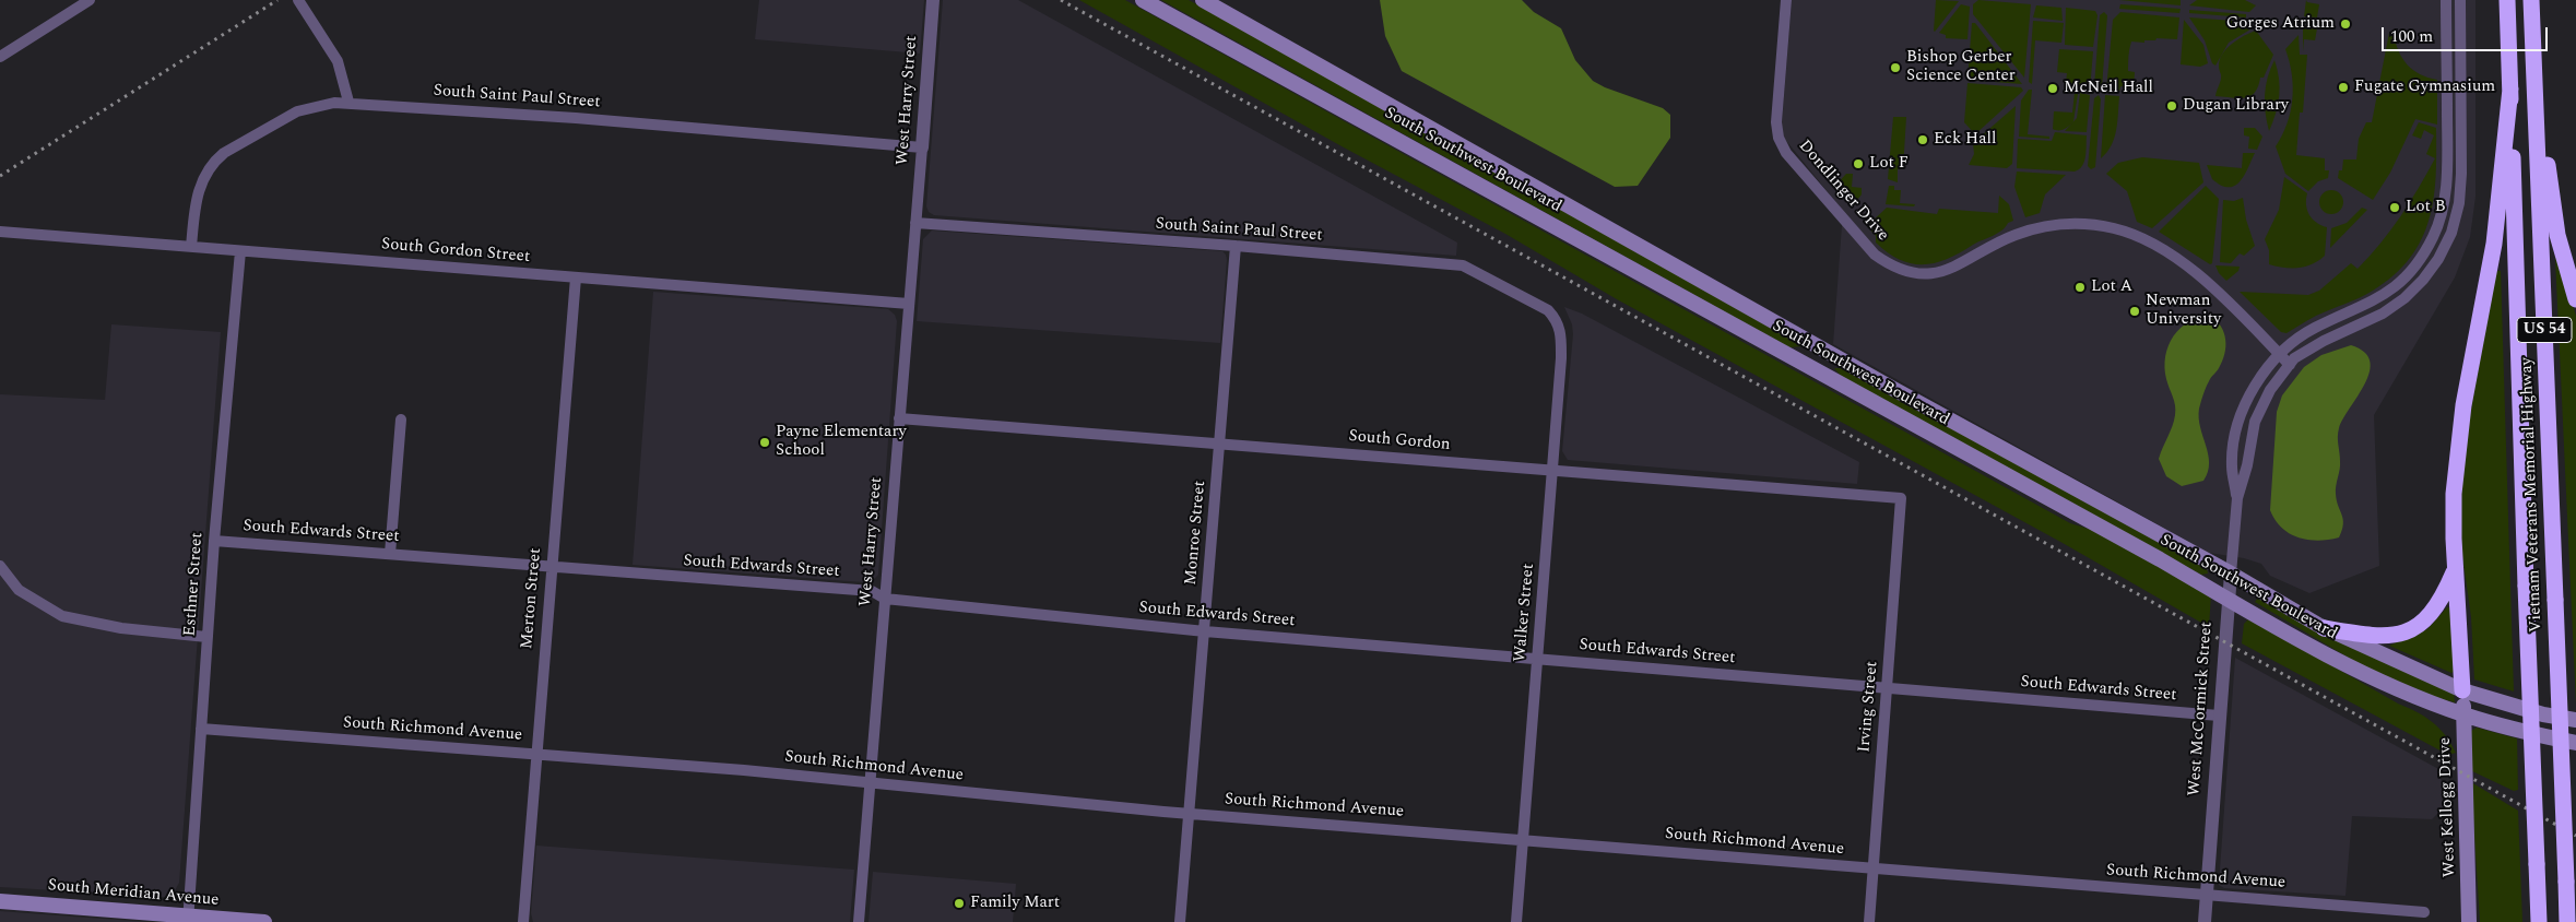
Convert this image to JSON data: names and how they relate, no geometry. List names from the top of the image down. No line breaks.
{"streets":{"highway":["US 54","Vietnam Veterans Memorial Highway"],"main road":["South Southwest Boulevard","West Kellogg Drive","South Meridian Avenue"],"street":["South Saint Paul Street","West Harry Street","Dondlinger Drive","South Gordon Street","South Gordon","South Edwards Street","Monroe Street","Esthner Street","Merton Street","Walker Street","Irving Street","West McCormick Street","South Richmond Avenue"]},"crossings":[["South Saint Paul Street","West Harry Street"],["South Saint Paul Street","South Gordon Street"],["South Saint Paul Street","Monroe Street"],["South Saint Paul Street","Walker Street"],["West Harry Street","South Gordon Street"],["West Harry Street","South Gordon"],["West Harry Street","South Edwards Street"],["West Harry Street","South Richmond Avenue"],["South Southwest Boulevard","West McCormick Street"],["South Southwest Boulevard","West Kellogg Drive"],["Dondlinger Drive","West McCormick Street"],["South Gordon Street","Esthner Street"],["South Gordon Street","Merton Street"],["South Gordon","Monroe Street"],["South Gordon","Walker Street"],["South Gordon","Irving Street"],["South Edwards Street","Monroe Street"],["South Edwards Street","Esthner Street"],["South Edwards Street","Merton Street"],["South Edwards Street","Walker Street"],["South Edwards Street","Irving Street"],["South Edwards Street","West McCormick Street"],["Monroe Street","South Richmond Avenue"],["Esthner Street","South Richmond Avenue"],["Esthner Street","South Meridian Avenue"],["Merton Street","South Richmond Avenue"],["Walker Street","South Richmond Avenue"],["Irving Street","South Richmond Avenue"],["West McCormick Street","South Richmond Avenue"]],"places":["Gorges Atrium","Bishop Gerber Science Center","Fugate Gymnasium","McNeil Hall","Dugan Library","Eck Hall","Lot F","Lot B","Lot A","Newman University","Payne Elementary School","Family Mart"],"scale_bar":"100 m"}
